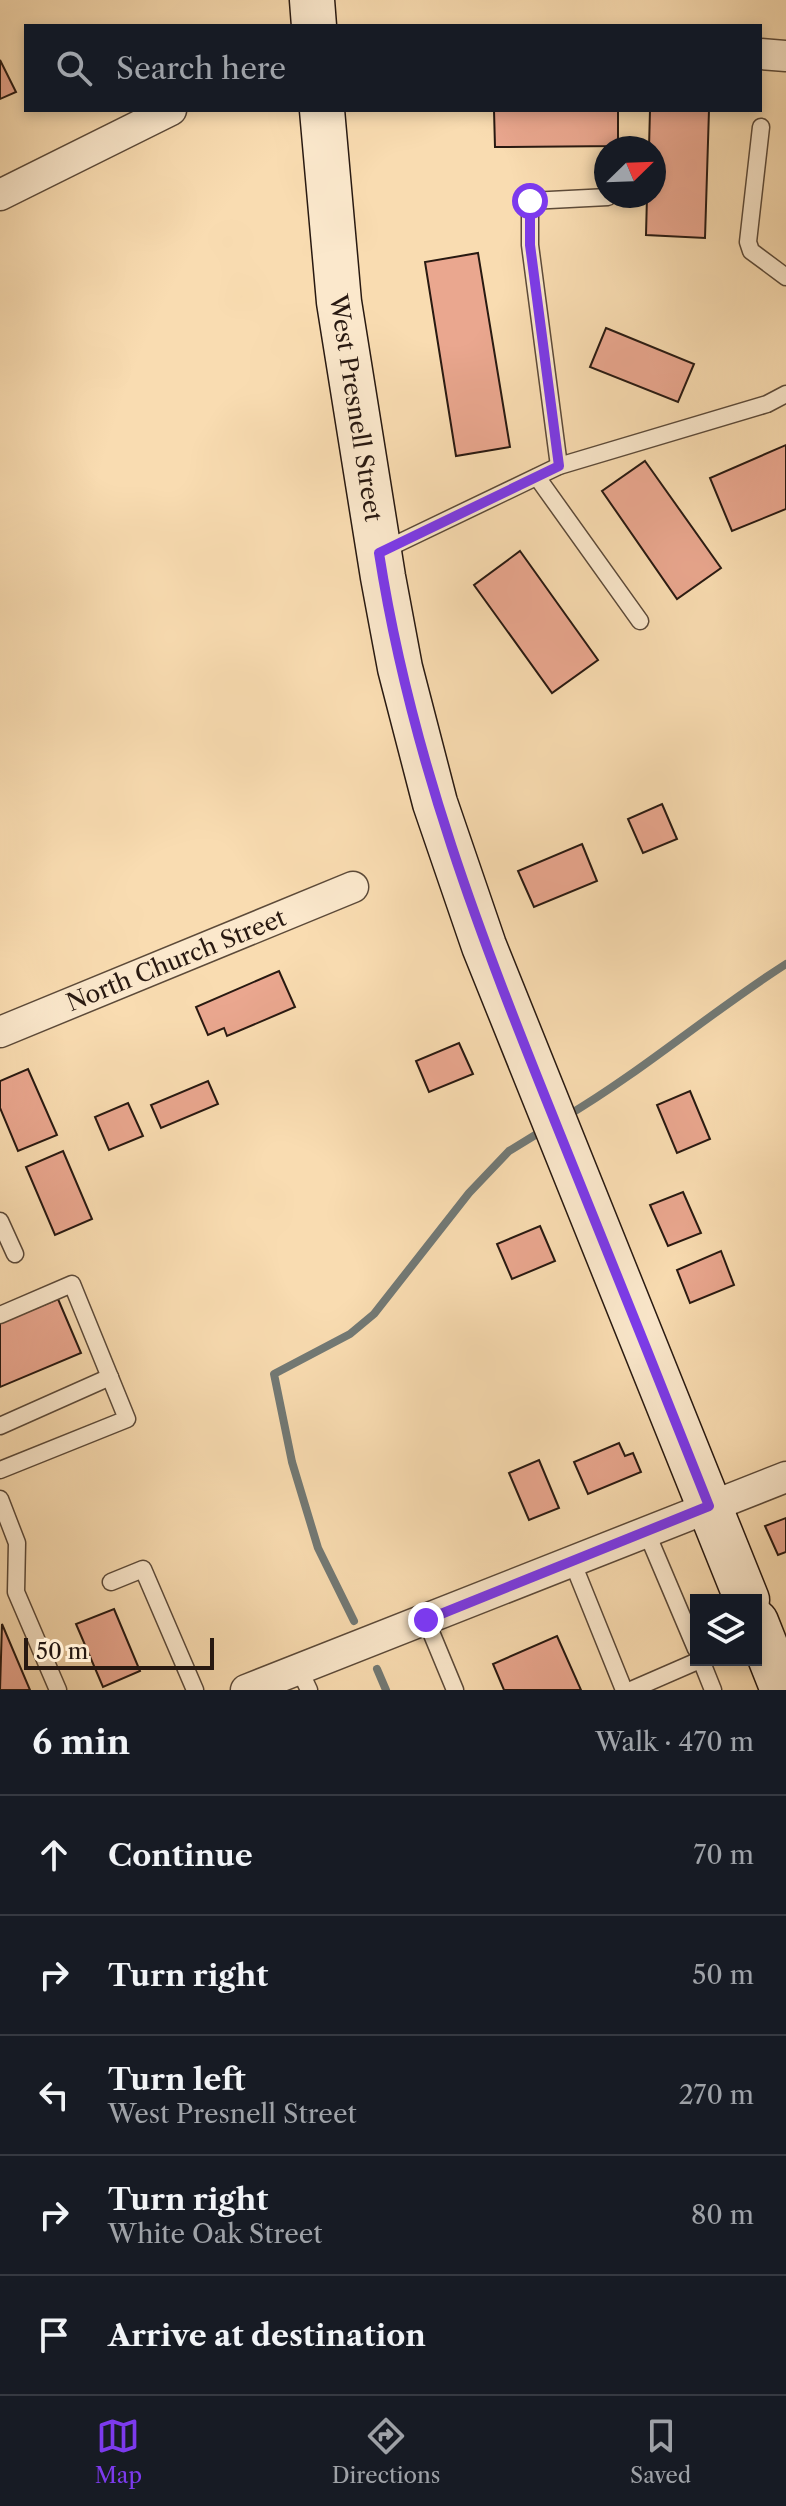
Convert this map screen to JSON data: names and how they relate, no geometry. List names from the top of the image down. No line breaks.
{"streets":{"main road":["West Presnell Street"],"street":["North Church Street"]},"scale_bar":"50 m","north":"top right","page":{"search":"Search here","scale":"50 m","heading":["6 min","Walk · 470 m"],"list":[["Continue","70 m"],["Turn right","50 m"],["Turn left","West Presnell Street","270 m"],["Turn right","White Oak Street","80 m"],"Arrive at destination"],"nav":["Map","Directions","Saved"]}}
